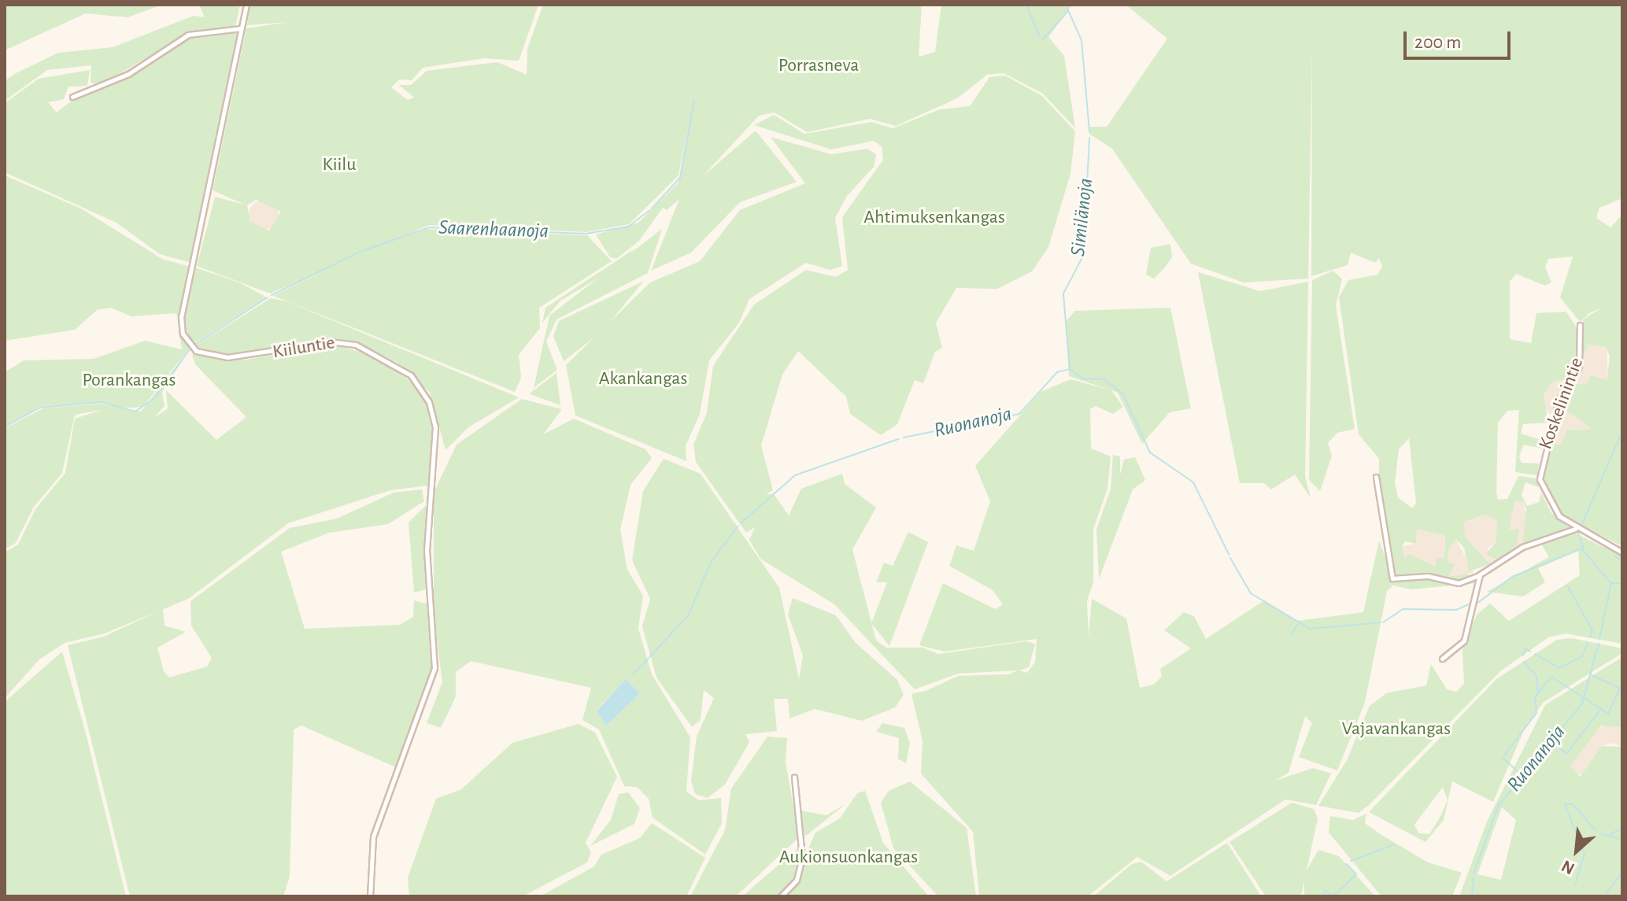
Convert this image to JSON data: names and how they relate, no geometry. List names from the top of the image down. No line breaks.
{"streets":{"street":["Kiiluntie","Koskelinintie"]},"water":["Similänoja","Saarenhaanoja","Ruonanoja"],"parks":["Porrasneva","Kiilu","Ahtimuksenkangas","Akankangas","Porankangas","Vajavankangas","Aukionsuonkangas"],"scale_bar":"200 m","north":"bottom left"}
